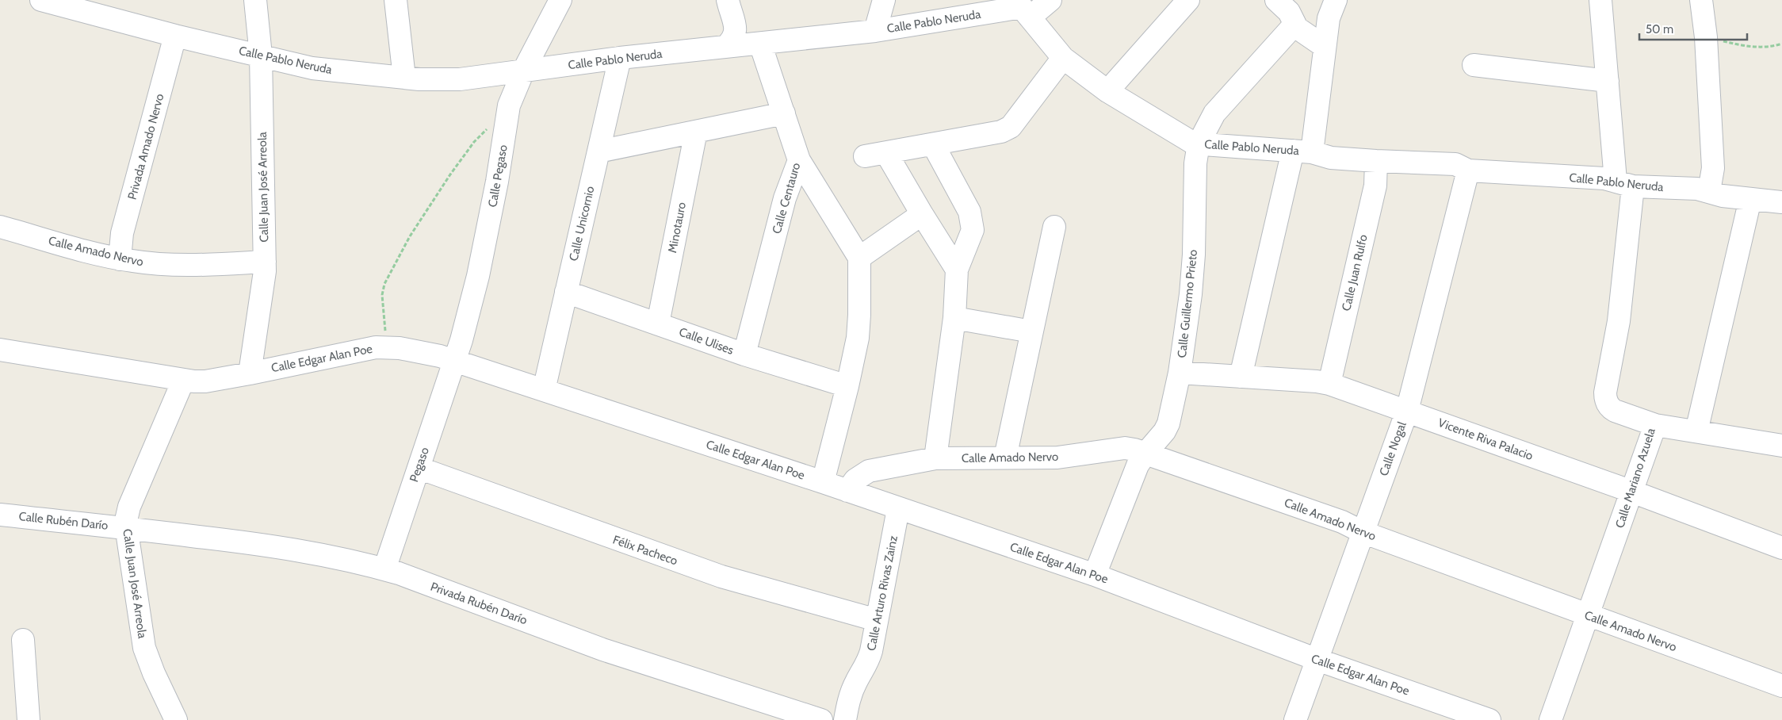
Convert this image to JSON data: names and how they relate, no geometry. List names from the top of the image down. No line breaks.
{"streets":{"street":["Calle Pablo Neruda","Privada Amado Nervo","Calle Pegaso","Calle Juan José Arreola","Calle Centauro","Calle Unicornio","Minotauro","Calle Amado Nervo","Calle Juan Rulfo","Calle Guillermo Prieto","Calle Ulises","Calle Edgar Alan Poe","Vicente Riva Palacio","Calle Nogal","Pegaso","Calle Mariano Azuela","Calle Rubén Darío","Félix Pacheco","Calle Arturo Rivas Zainz","Privada Rubén Darío"]},"crossings":[["Calle Pablo Neruda","Privada Amado Nervo"],["Calle Pablo Neruda","Calle Pegaso"],["Calle Pablo Neruda","Calle Juan José Arreola"],["Calle Pablo Neruda","Calle Centauro"],["Calle Pablo Neruda","Calle Unicornio"],["Calle Pablo Neruda","Calle Juan Rulfo"],["Calle Pablo Neruda","Calle Guillermo Prieto"],["Calle Pablo Neruda","Calle Nogal"],["Calle Pablo Neruda","Calle Mariano Azuela"],["Privada Amado Nervo","Calle Amado Nervo"],["Calle Pegaso","Calle Edgar Alan Poe"],["Calle Pegaso","Pegaso"],["Calle Juan José Arreola","Calle Amado Nervo"],["Calle Juan José Arreola","Calle Edgar Alan Poe"],["Calle Juan José Arreola","Calle Rubén Darío"],["Calle Juan José Arreola","Privada Rubén Darío"],["Calle Centauro","Calle Ulises"],["Calle Unicornio","Calle Ulises"],["Calle Unicornio","Calle Edgar Alan Poe"],["Minotauro","Calle Ulises"],["Calle Amado Nervo","Calle Guillermo Prieto"],["Calle Amado Nervo","Calle Edgar Alan Poe"],["Calle Amado Nervo","Calle Nogal"],["Calle Amado Nervo","Calle Mariano Azuela"],["Calle Juan Rulfo","Vicente Riva Palacio"],["Calle Guillermo Prieto","Calle Edgar Alan Poe"],["Calle Guillermo Prieto","Vicente Riva Palacio"],["Calle Edgar Alan Poe","Calle Nogal"],["Calle Edgar Alan Poe","Pegaso"],["Calle Edgar Alan Poe","Calle Arturo Rivas Zainz"],["Vicente Riva Palacio","Calle Nogal"],["Vicente Riva Palacio","Calle Mariano Azuela"],["Pegaso","Félix Pacheco"],["Pegaso","Privada Rubén Darío"],["Calle Rubén Darío","Privada Rubén Darío"],["Félix Pacheco","Calle Arturo Rivas Zainz"]],"scale_bar":"50 m"}
